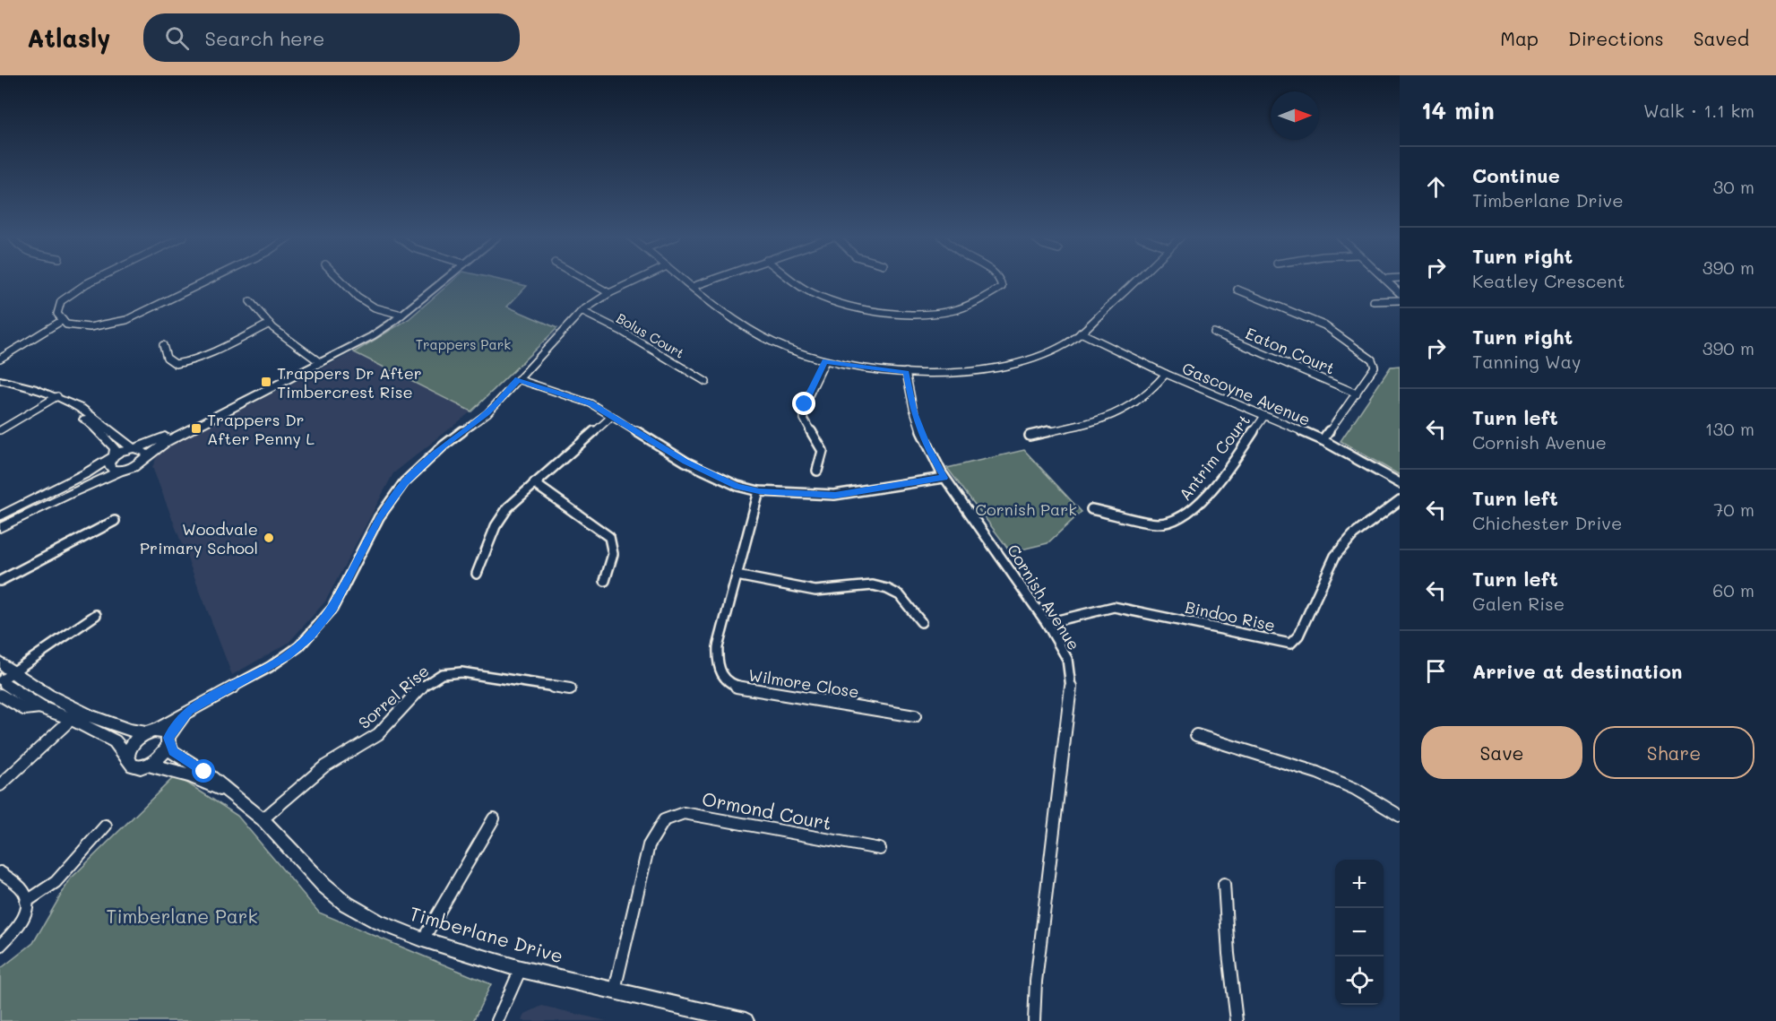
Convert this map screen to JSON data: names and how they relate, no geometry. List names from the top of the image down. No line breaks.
{"streets":{"street":["Bolus Court","Eaton Court","Gascoyne Avenue","Antrim Court","Cornish Avenue","Bindoo Rise","Wilmore Close","Sorrel Rise","Ormond Court","Timberlane Drive"]},"crossings":[["Gascoyne Avenue","Antrim Court"],["Cornish Avenue","Bindoo Rise"],["Sorrel Rise","Timberlane Drive"],["Ormond Court","Timberlane Drive"]],"parks":["Trappers Park","Cornish Park","Timberlane Park"],"places":{"transit":["Trappers Dr After Timbercrest Rise","Trappers Dr After Penny L"],"other":["Woodvale Primary School"]},"north":"right","page":{"header":"Atlasly","search":"Search here","nav":["Map","Directions","Saved"],"heading":["14 min","Walk · 1.1 km"],"list":[["Continue","Timberlane Drive","30 m"],["Turn right","Keatley Crescent","390 m"],["Turn right","Tanning Way","390 m"],["Turn left","Cornish Avenue","130 m"],["Turn left","Chichester Drive","70 m"],["Turn left","Galen Rise","60 m"],"Arrive at destination"],"buttons":["Save","Share"],"map_buttons":["+","−"]}}
